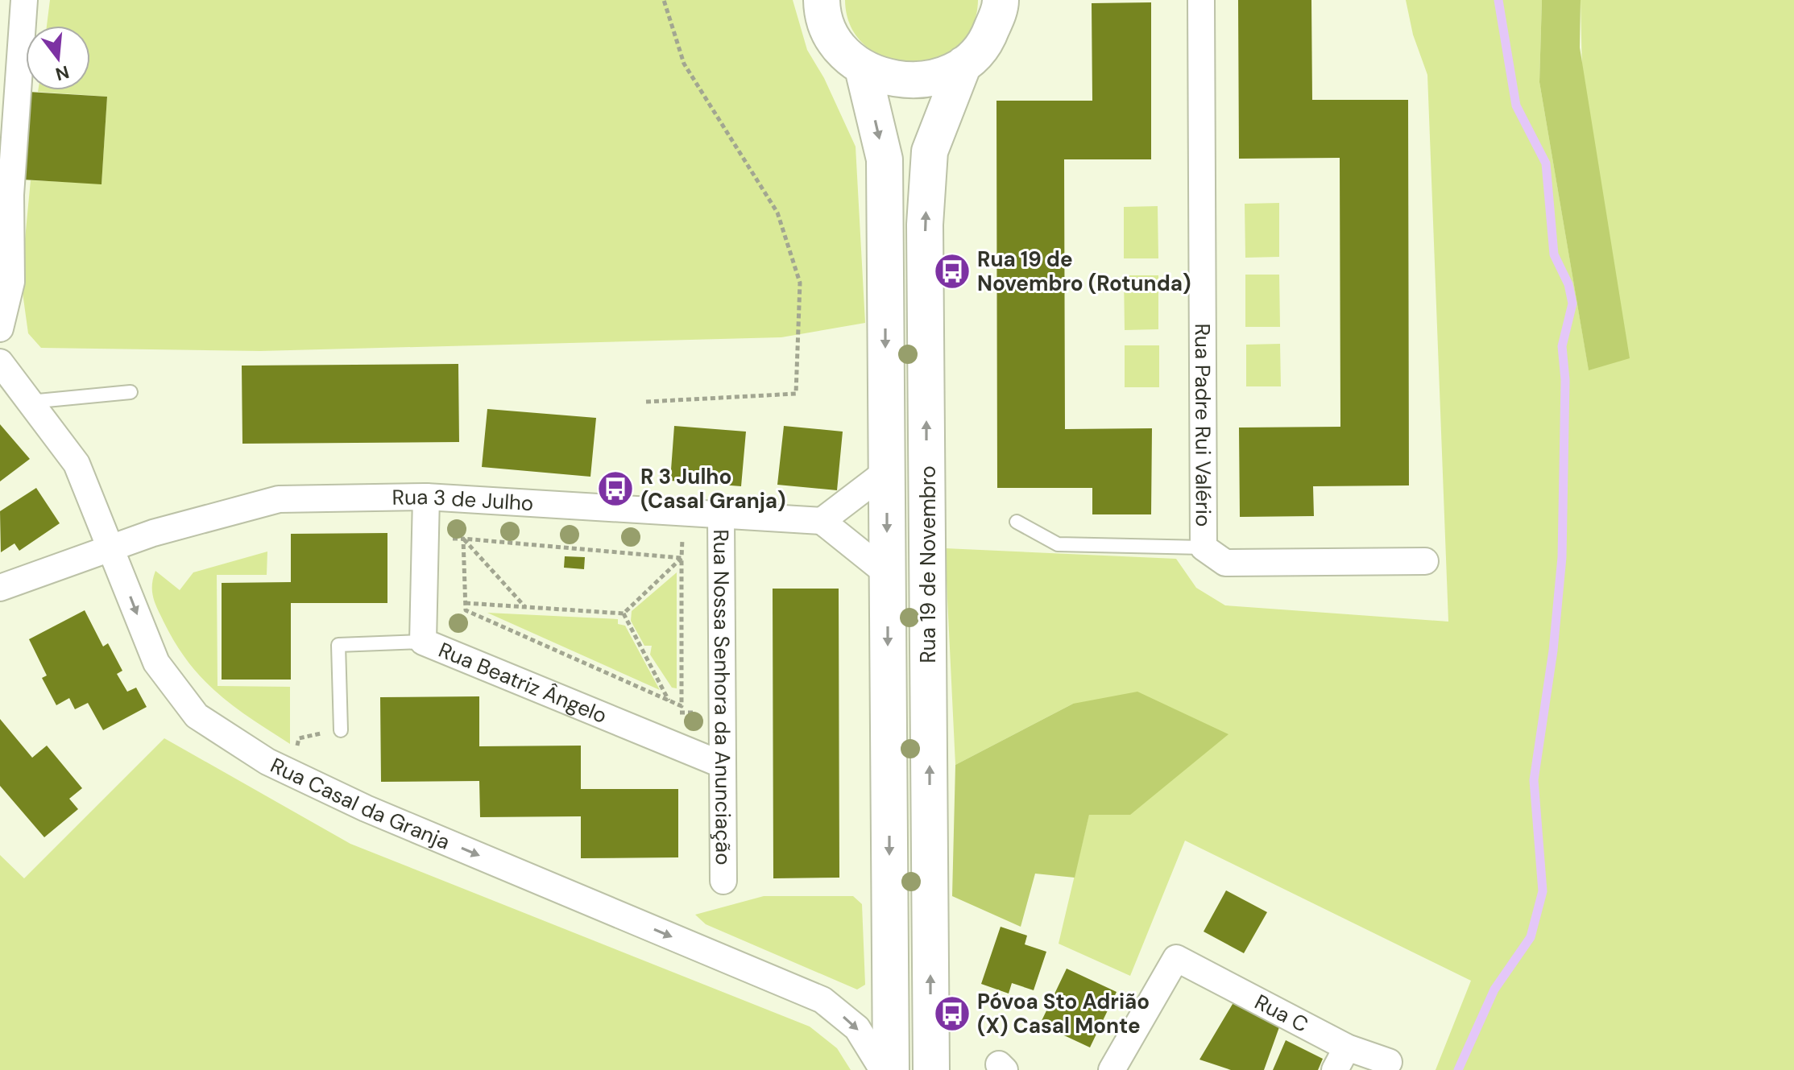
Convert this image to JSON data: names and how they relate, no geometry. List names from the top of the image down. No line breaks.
{"streets":{"street":["Rua Padre Rui Valério","Rua 3 de Julho","Rua 19 de Novembro","Rua Beatriz Ângelo","Rua Nossa Senhora da Anunciação","Rua Casal da Granja","Rua C"]},"crossings":[["Rua 3 de Julho","Rua Beatriz Ângelo"],["Rua 3 de Julho","Rua Nossa Senhora da Anunciação"],["Rua 3 de Julho","Rua Casal da Granja"],["Rua Beatriz Ângelo","Rua Nossa Senhora da Anunciação"]],"one_way":["Rua Casal da Granja"],"places":{"bus stop":["Rua 19 de Novembro (Rotunda)","R 3 Julho (Casal Granja)","Póvoa Sto Adrião (X) Casal Monte"]},"north":"bottom"}
